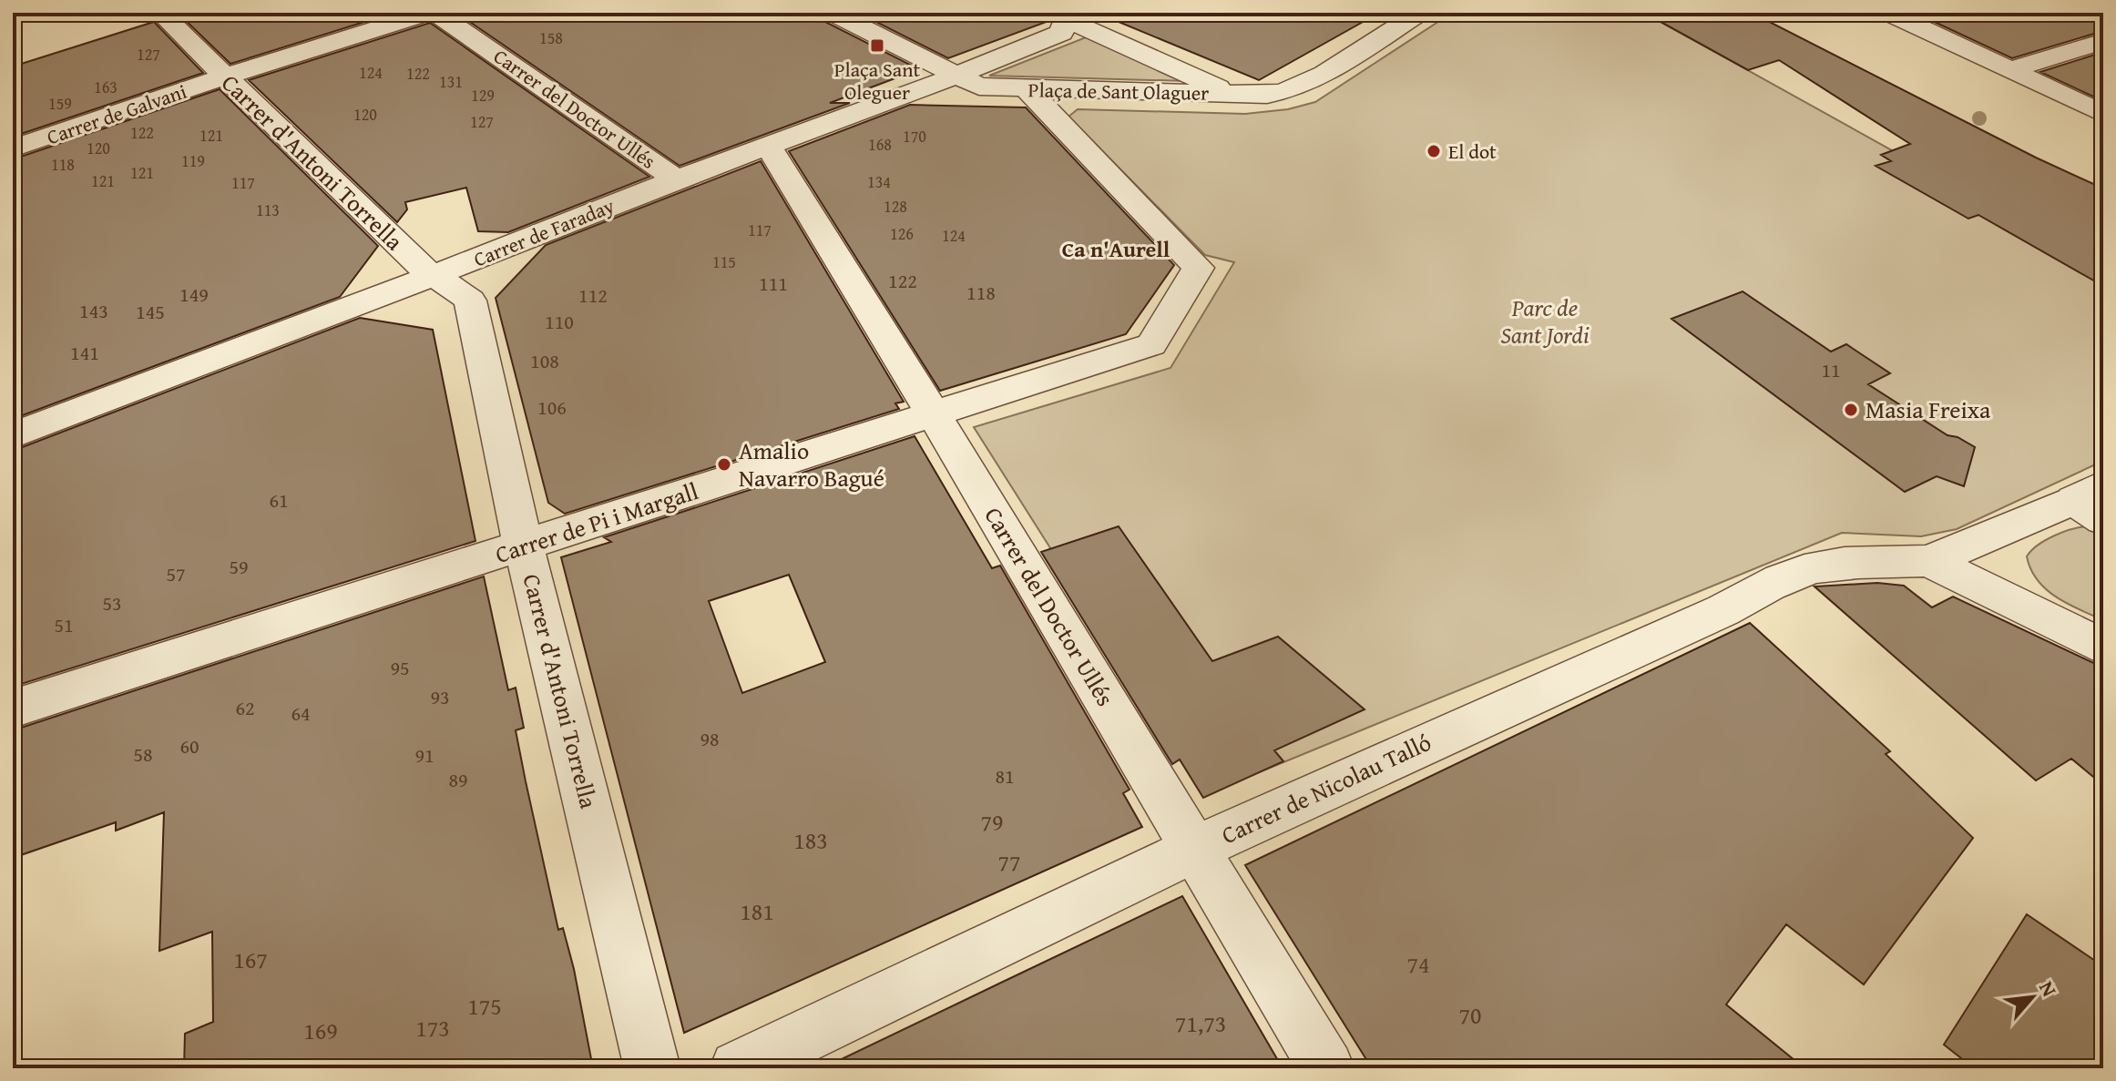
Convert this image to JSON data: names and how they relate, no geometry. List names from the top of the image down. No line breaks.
{"streets":{"street":["Plaça de Sant Olaguer","Carrer del Doctor Ullés","Carrer de Galvani","Carrer d'Antoni Torrella","Carrer de Faraday","Carrer de Pi i Margall","Carrer de Nicolau Talló"]},"crossings":[["Plaça de Sant Olaguer","Carrer de Faraday"],["Plaça de Sant Olaguer","Carrer de Pi i Margall"],["Carrer del Doctor Ullés","Carrer de Faraday"],["Carrer del Doctor Ullés","Carrer de Pi i Margall"],["Carrer del Doctor Ullés","Carrer de Nicolau Talló"],["Carrer de Galvani","Carrer d'Antoni Torrella"],["Carrer d'Antoni Torrella","Carrer de Faraday"],["Carrer d'Antoni Torrella","Carrer de Pi i Margall"]],"districts":["Ca n'Aurell"],"parks":["Parc de Sant Jordi"],"places":{"transit":["Plaça Sant Oleguer"],"other":["El dot","Masia Freixa","Amalio Navarro Bagué"]},"house_numbers":["158","127","124","122","131","163","129","159","120","127","122","121","170","168","120","119","118","121","121","134","117","128","113","117","126","124","115","122","111","118","149","112","143","145","110","141","108","11","106","61","59","57","53","51","95","93","62","64","98","60","58","91","81","89","79","183","77","181","167","74","175","70","71,73","173","169"],"north":"top right"}
